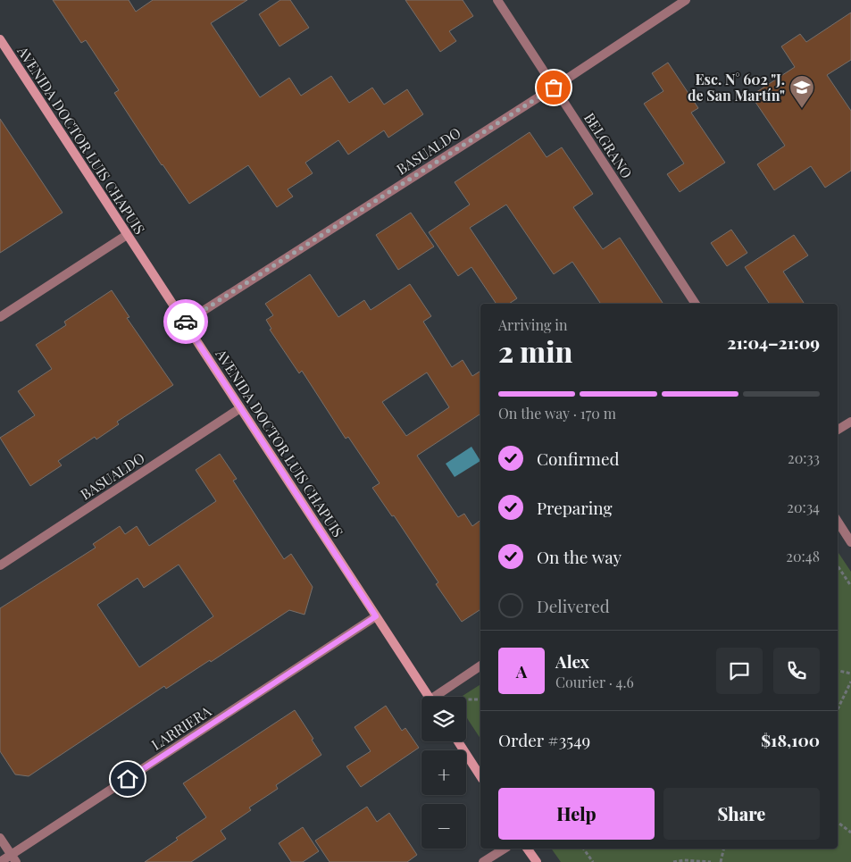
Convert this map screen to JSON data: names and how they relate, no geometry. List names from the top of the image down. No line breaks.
{"streets":{"main road":["AVENIDA DOCTOR LUIS CHAPUIS"],"street":["BELGRANO","BASUALDO","LARRIERA"]},"crossings":[["AVENIDA DOCTOR LUIS CHAPUIS","BASUALDO"],["AVENIDA DOCTOR LUIS CHAPUIS","LARRIERA"],["BELGRANO","BASUALDO"]],"places":{"school or university":["Esc. N° 602 \"J. de San Martín\""]},"page":{"heading":["2 min","Arriving in","21:04–21:09"],"panel":["Alex","Courier · 4.6","Order #3549","$18,100"],"bar":"On the way · 170 m","list":[["Confirmed","20:33"],["Preparing","20:34"],["On the way","20:48"],"Delivered"],"round":"A","map_buttons":["+","−"],"buttons":["Help","Share"]}}
